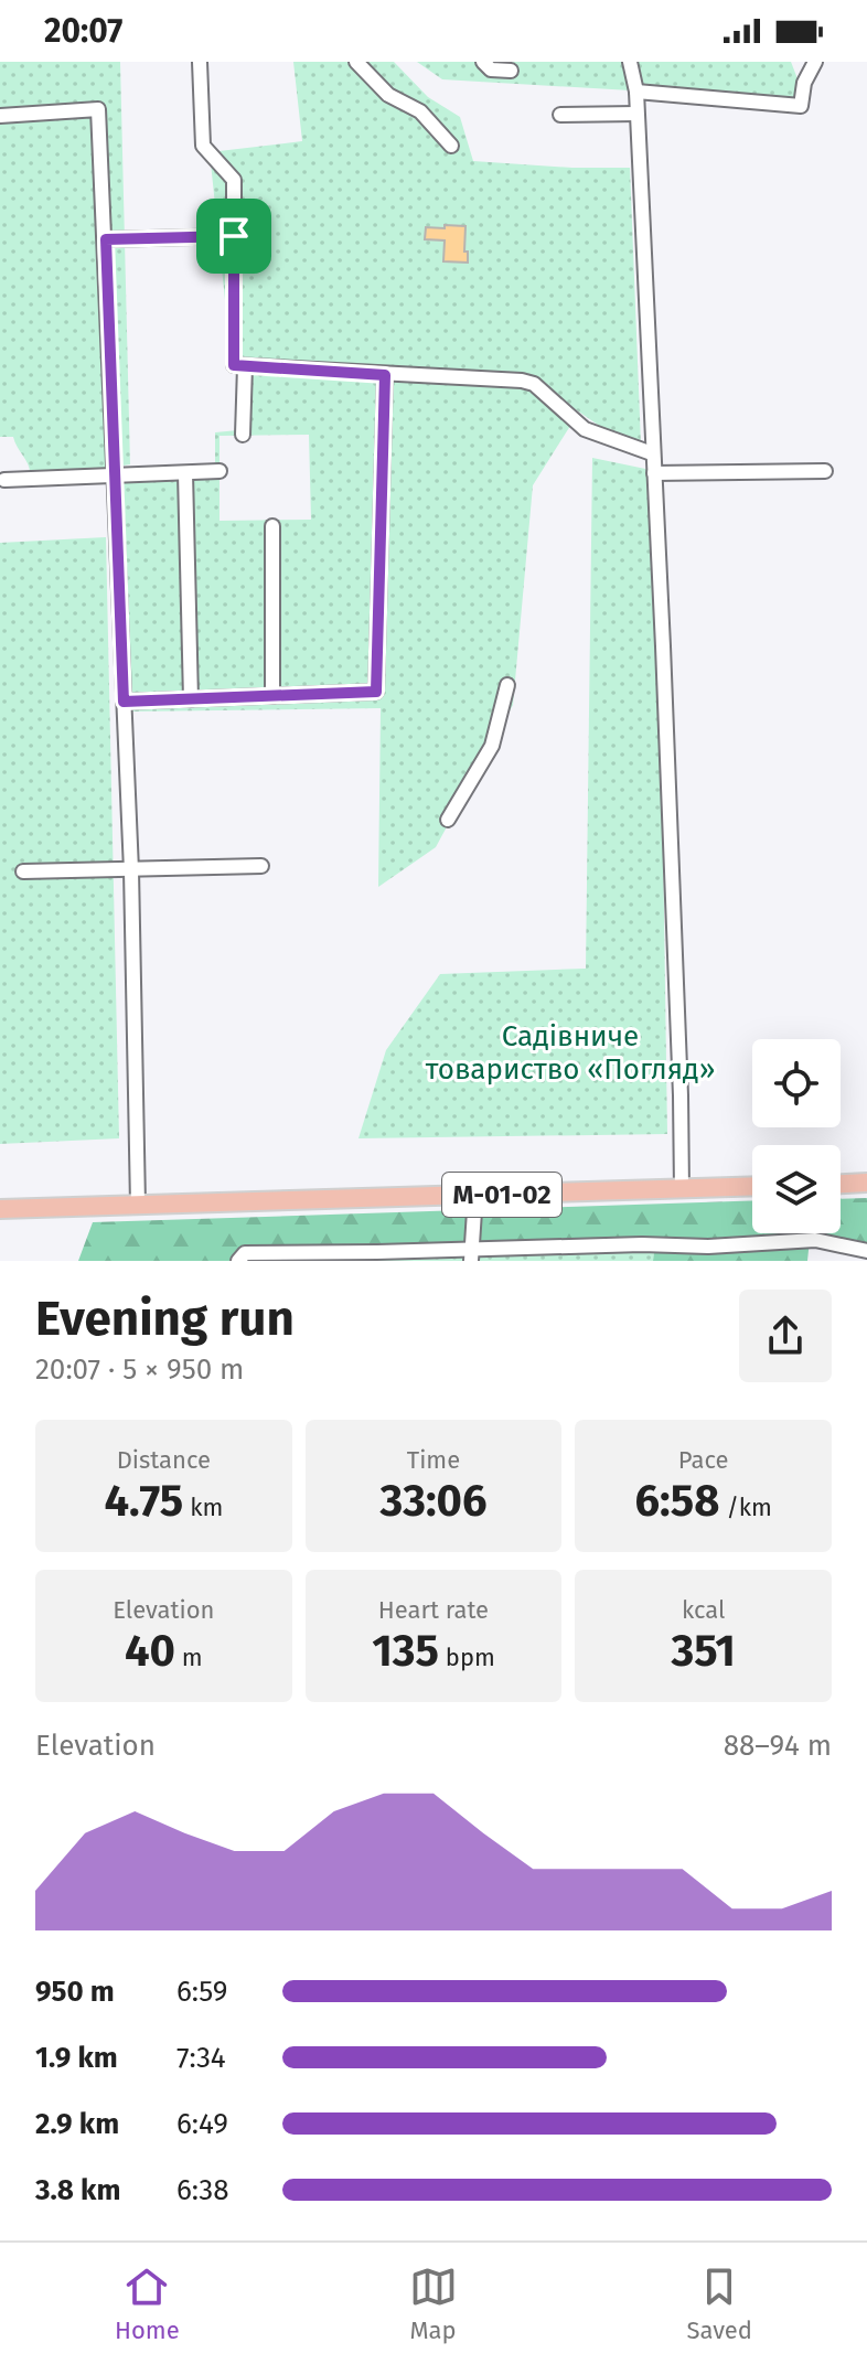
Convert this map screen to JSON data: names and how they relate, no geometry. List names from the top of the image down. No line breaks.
{"streets":{"main road":["М-01-02"]},"parks":["Садівниче товариство «Погляд»"],"page":{"status":"20:07","heading":["Evening run","20:07 · 5 × 950 m"],"stats":[["Distance","4.75 km"],["Time","33:06"],["Pace","6:58 /km"],["Elevation","40 m"],["Heart rate","135 bpm"],["kcal","351"]],"chart":["Elevation","88–94 m"],"list":[{"name":"950 m","note":"6:59"},{"name":"1.9 km","note":"7:34"},{"name":"2.9 km","note":"6:49"},{"name":"3.8 km","note":"6:38"}],"tabs":["Home","Map","Saved"]}}
